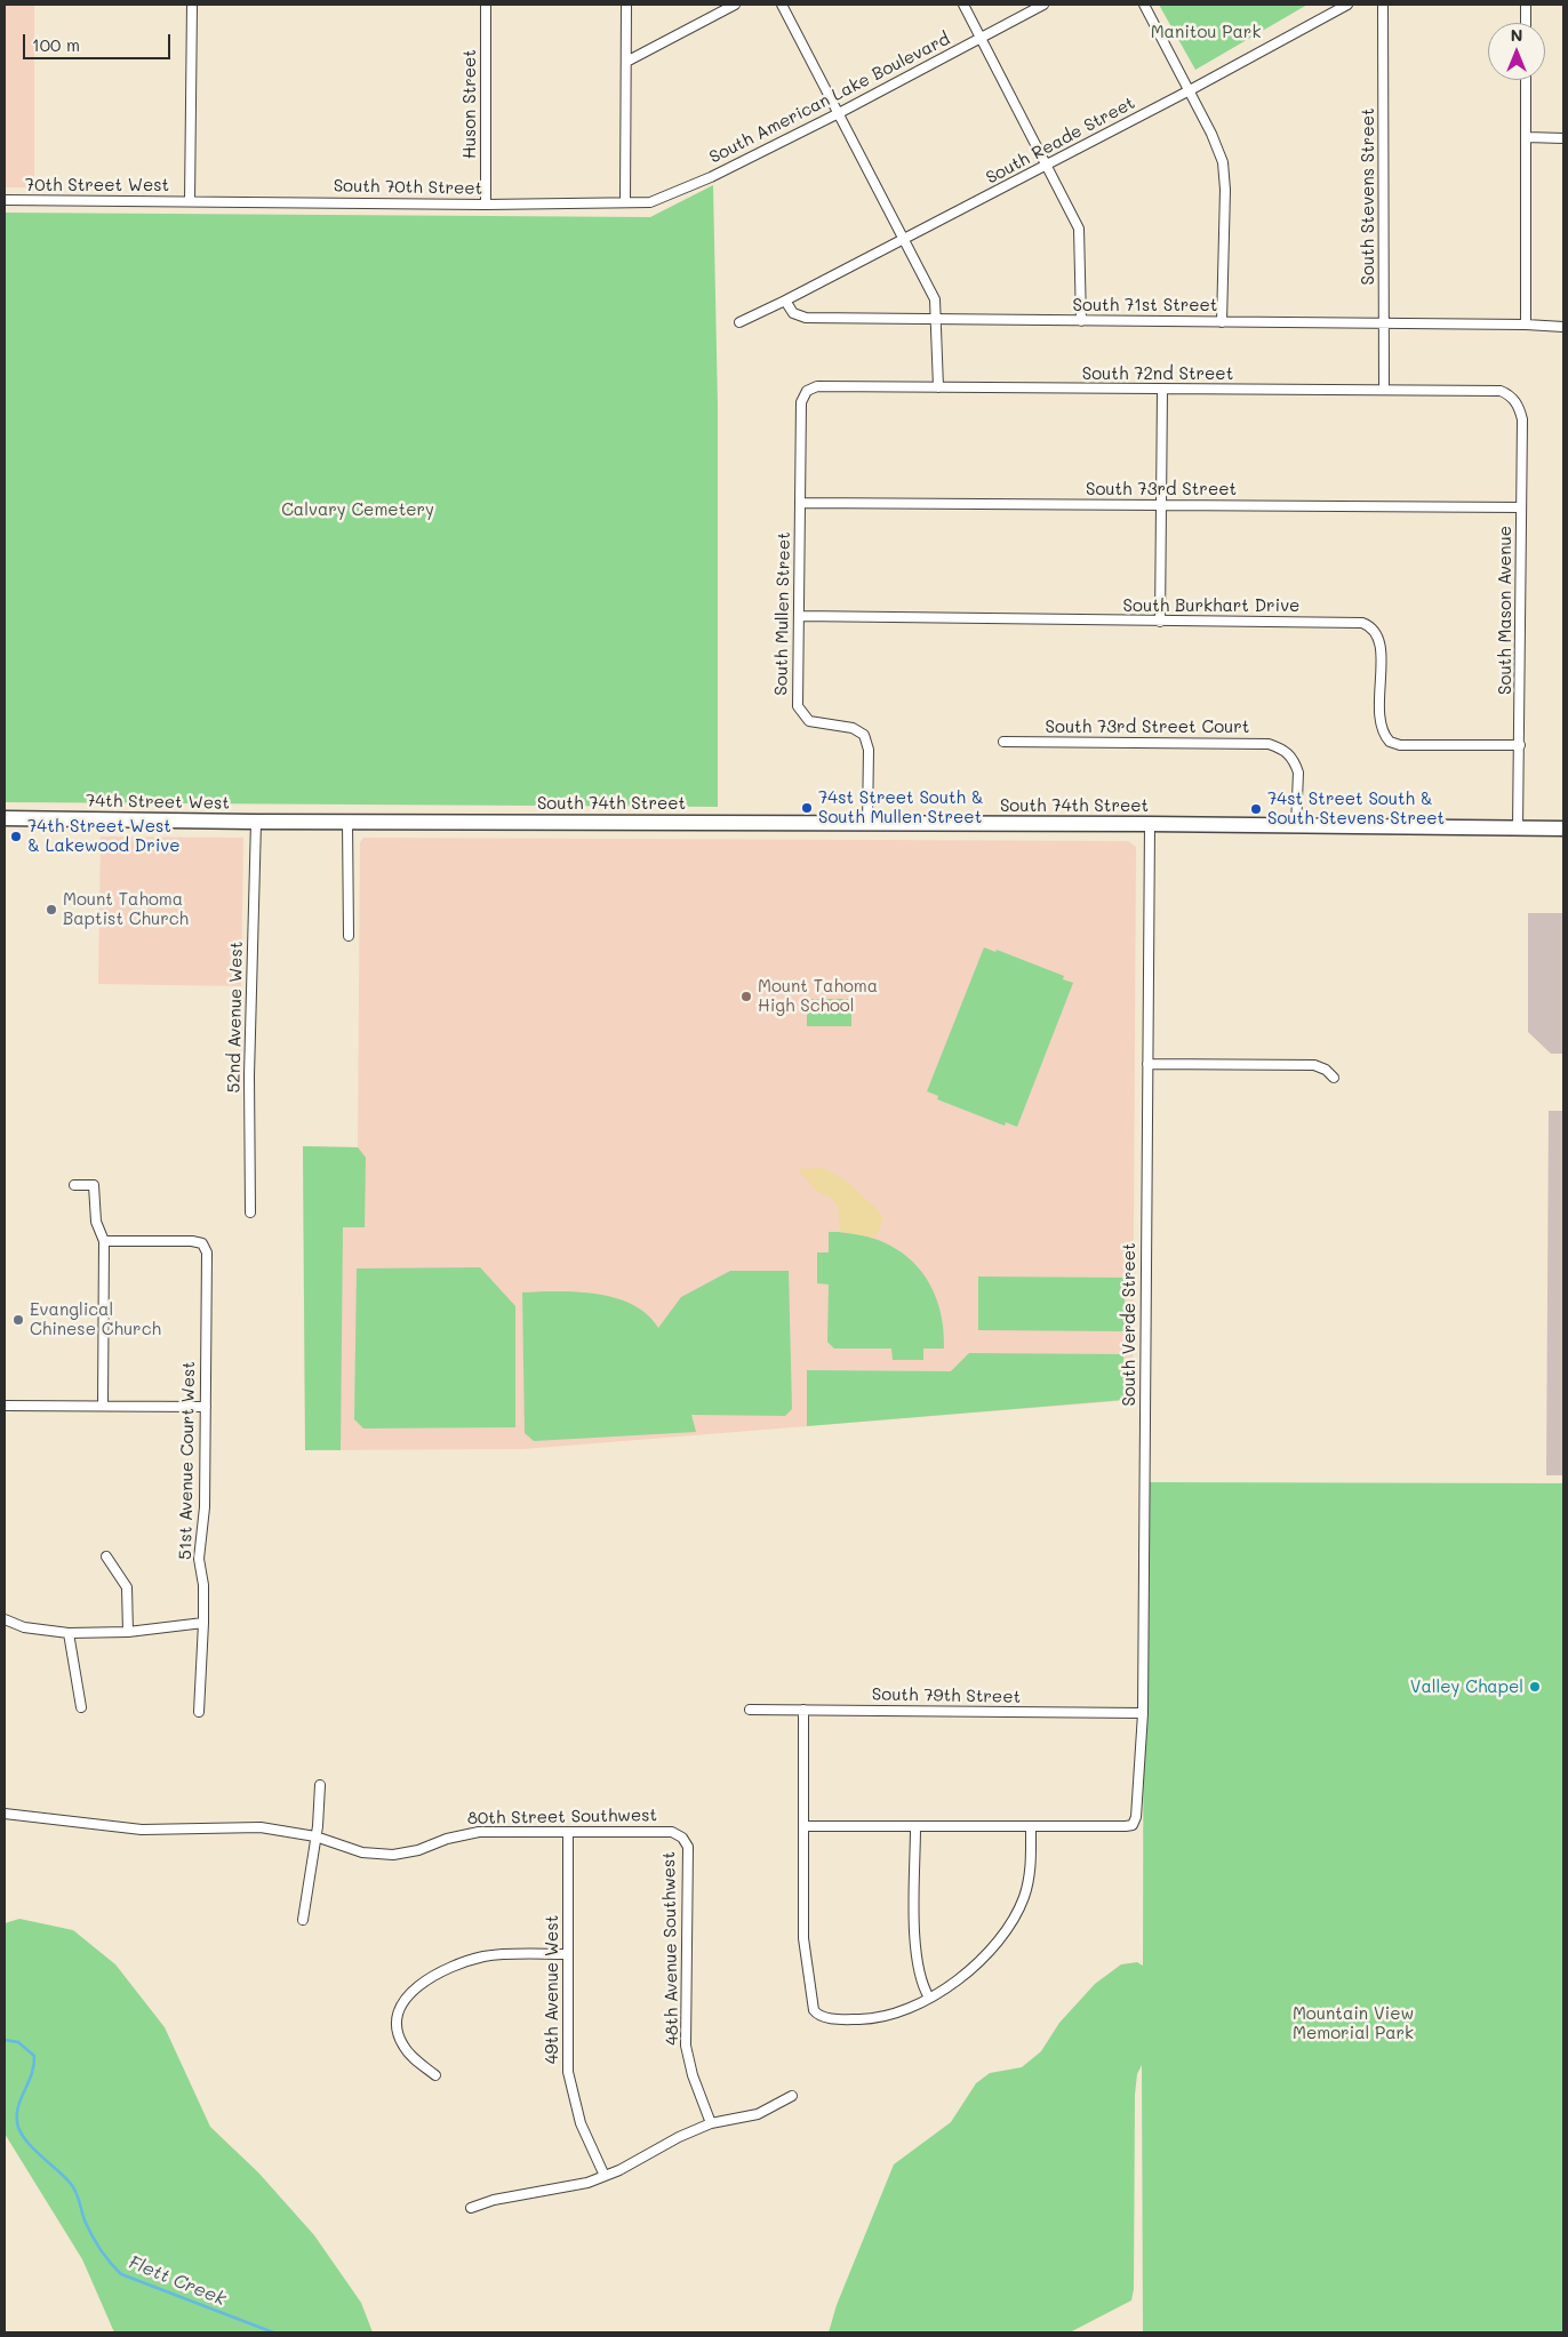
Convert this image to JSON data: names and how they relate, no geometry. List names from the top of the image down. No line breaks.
{"streets":{"main road":["74th Street West","South 74th Street"],"street":["South American Lake Boulevard","Huson Street","South Reade Street","70th Street West","South 70th Street","South Stevens Street","South 71st Street","South 72nd Street","South 73rd Street","South Burkhart Drive","South Mason Avenue","South Mullen Street","South 73rd Street Court","52nd Avenue West","South Verde Street","51st Avenue Court West","South 79th Street","80th Street Southwest","48th Avenue Southwest","49th Avenue West"]},"crossings":[["South American Lake Boulevard","South 70th Street"],["Huson Street","South 70th Street"],["South Reade Street","South 71st Street"],["70th Street West","South 70th Street"],["South Stevens Street","South 71st Street"],["South Stevens Street","South 72nd Street"],["South 72nd Street","South Mason Avenue"],["South 72nd Street","South Mullen Street"],["South 73rd Street","South Mason Avenue"],["South 73rd Street","South Mullen Street"],["South Burkhart Drive","South Mason Avenue"],["South Burkhart Drive","South Mullen Street"],["South Mason Avenue","South 74th Street"],["South Mullen Street","South 74th Street"],["South 73rd Street Court","South 74th Street"],["74th Street West","South 74th Street"],["74th Street West","52nd Avenue West"],["South 74th Street","South Verde Street"],["South Verde Street","South 79th Street"],["80th Street Southwest","48th Avenue Southwest"],["80th Street Southwest","49th Avenue West"]],"water":["Flett Creek"],"parks":["Manitou Park","Calvary Cemetery","Mountain View Memorial Park"],"places":["74st Street South & South Mullen Street","74st Street South & South Stevens Street","74th Street West & Lakewood Drive","Mount Tahoma Baptist Church","Mount Tahoma High School","Evanglical Chinese Church","Valley Chapel"],"scale_bar":"100 m","north":"top"}
